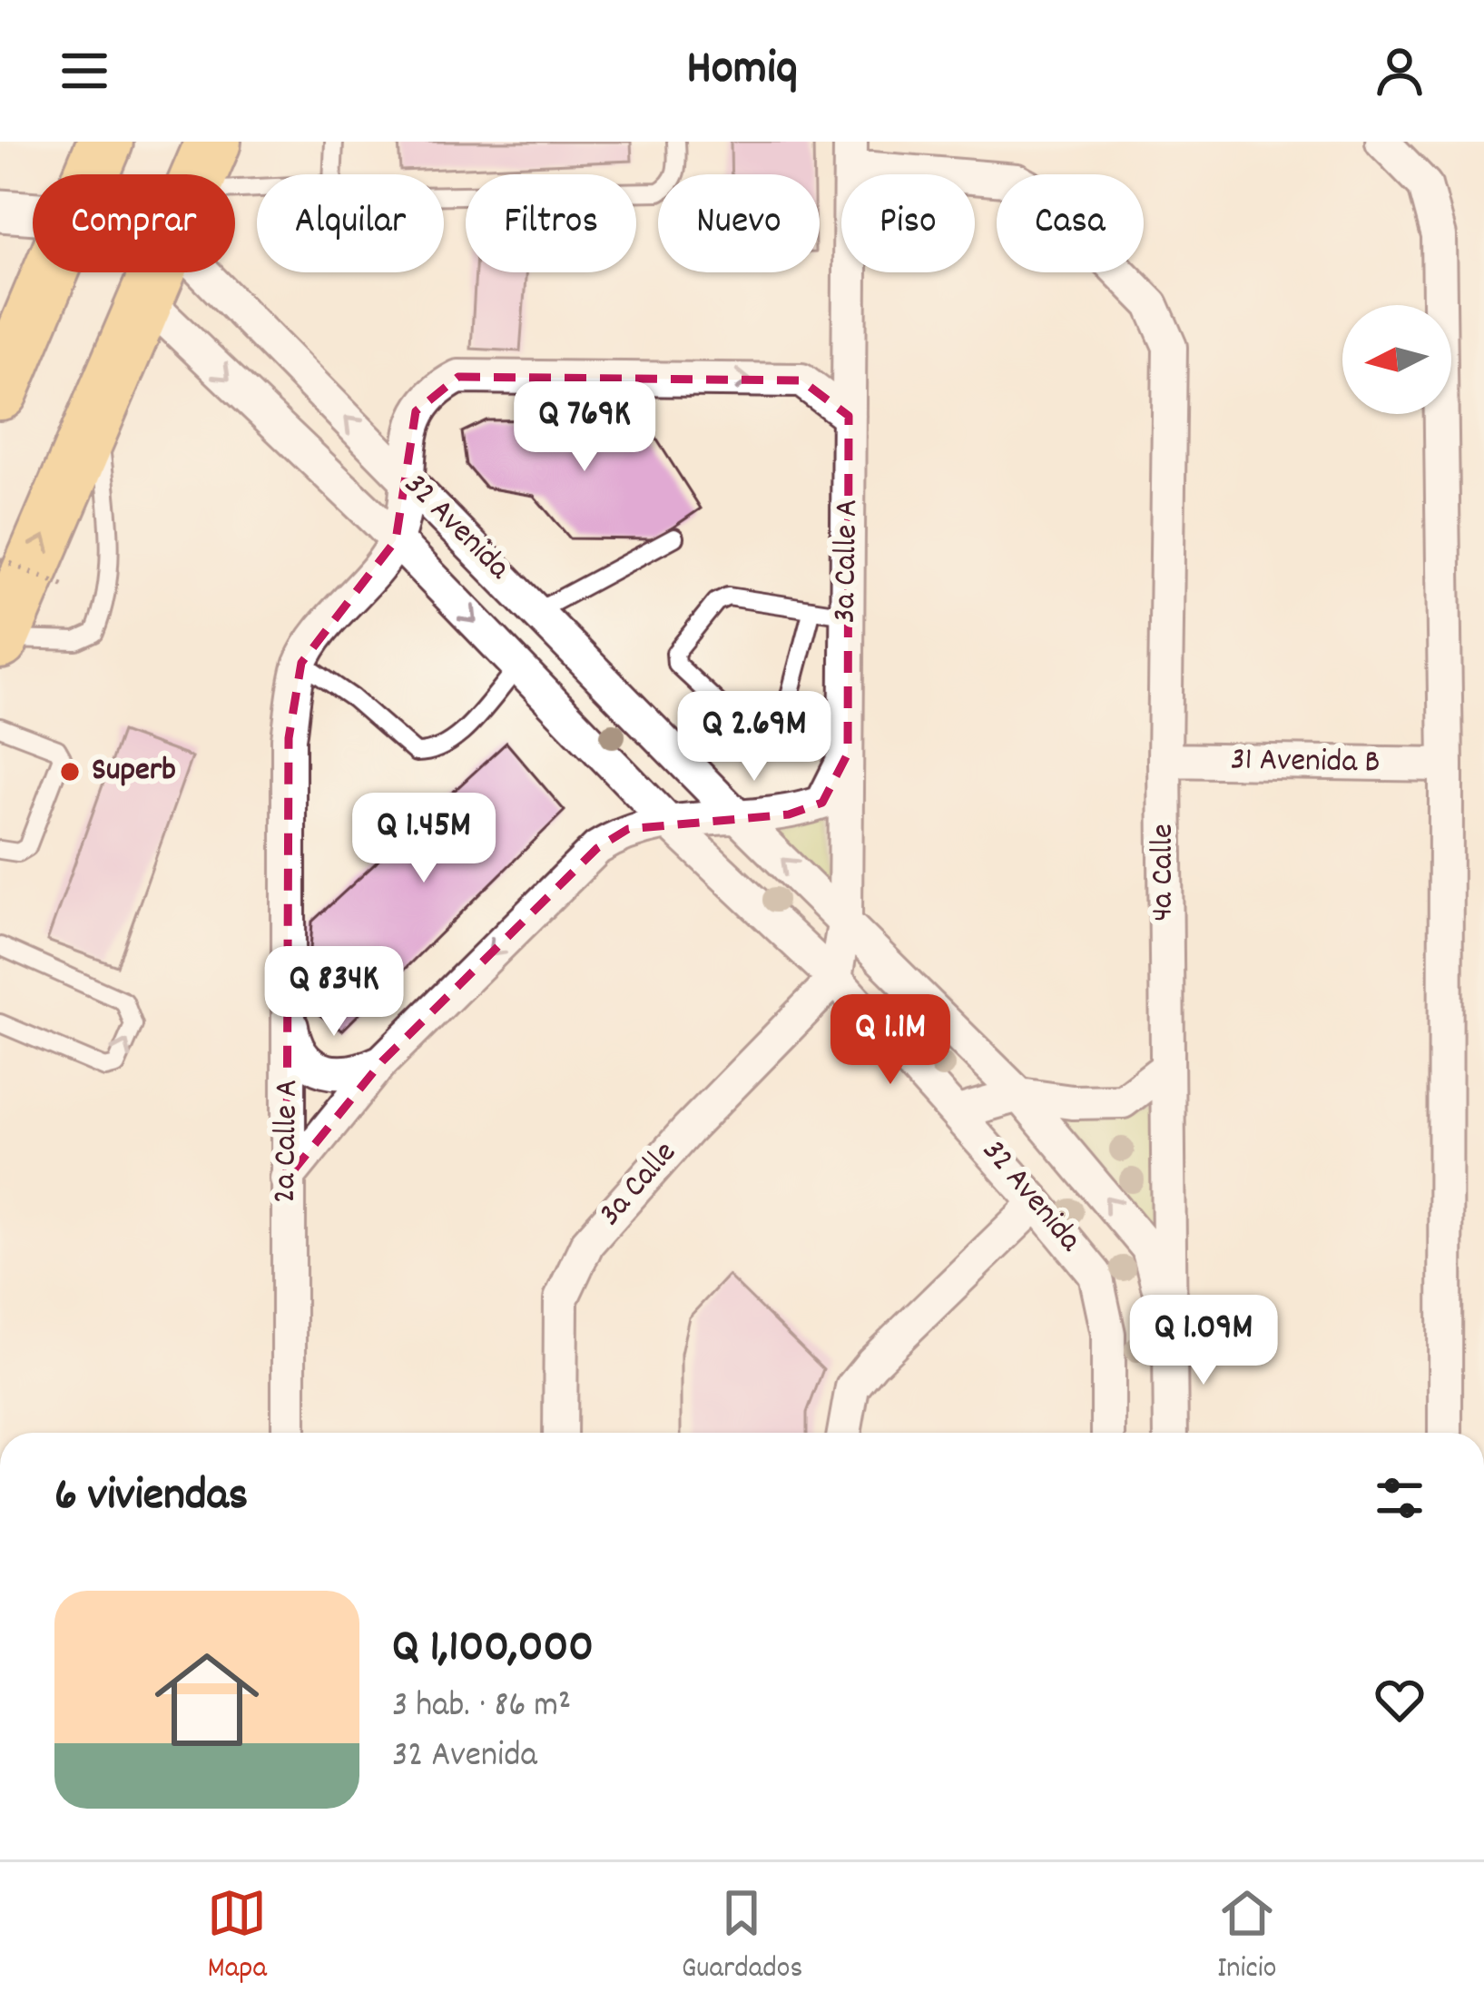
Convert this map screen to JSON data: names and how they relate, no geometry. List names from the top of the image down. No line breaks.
{"streets":{"street":["32 Avenida","3a Calle A","31 Avenida B","4a Calle","2a Calle A","3a Calle"]},"crossings":[["32 Avenida","3a Calle A"],["32 Avenida","4a Calle"],["32 Avenida","2a Calle A"],["32 Avenida","3a Calle"],["3a Calle A","4a Calle"],["3a Calle A","3a Calle"],["31 Avenida B","4a Calle"]],"places":["Superb"],"north":"left","page":{"header":"Homiq","chip":["Comprar","Alquilar","Filtros","Nuevo","Piso","Casa"],"price":["Q 769K","Q 2.69M","Q 1.45M","Q 834K","Q 1.1M","Q 1.09M"],"heading":"6 viviendas","list":[{"name":"Q 1,100,000","note":"3 hab. · 86 m² · 32 Avenida"}],"tabs":["Mapa","Guardados","Inicio"]}}
